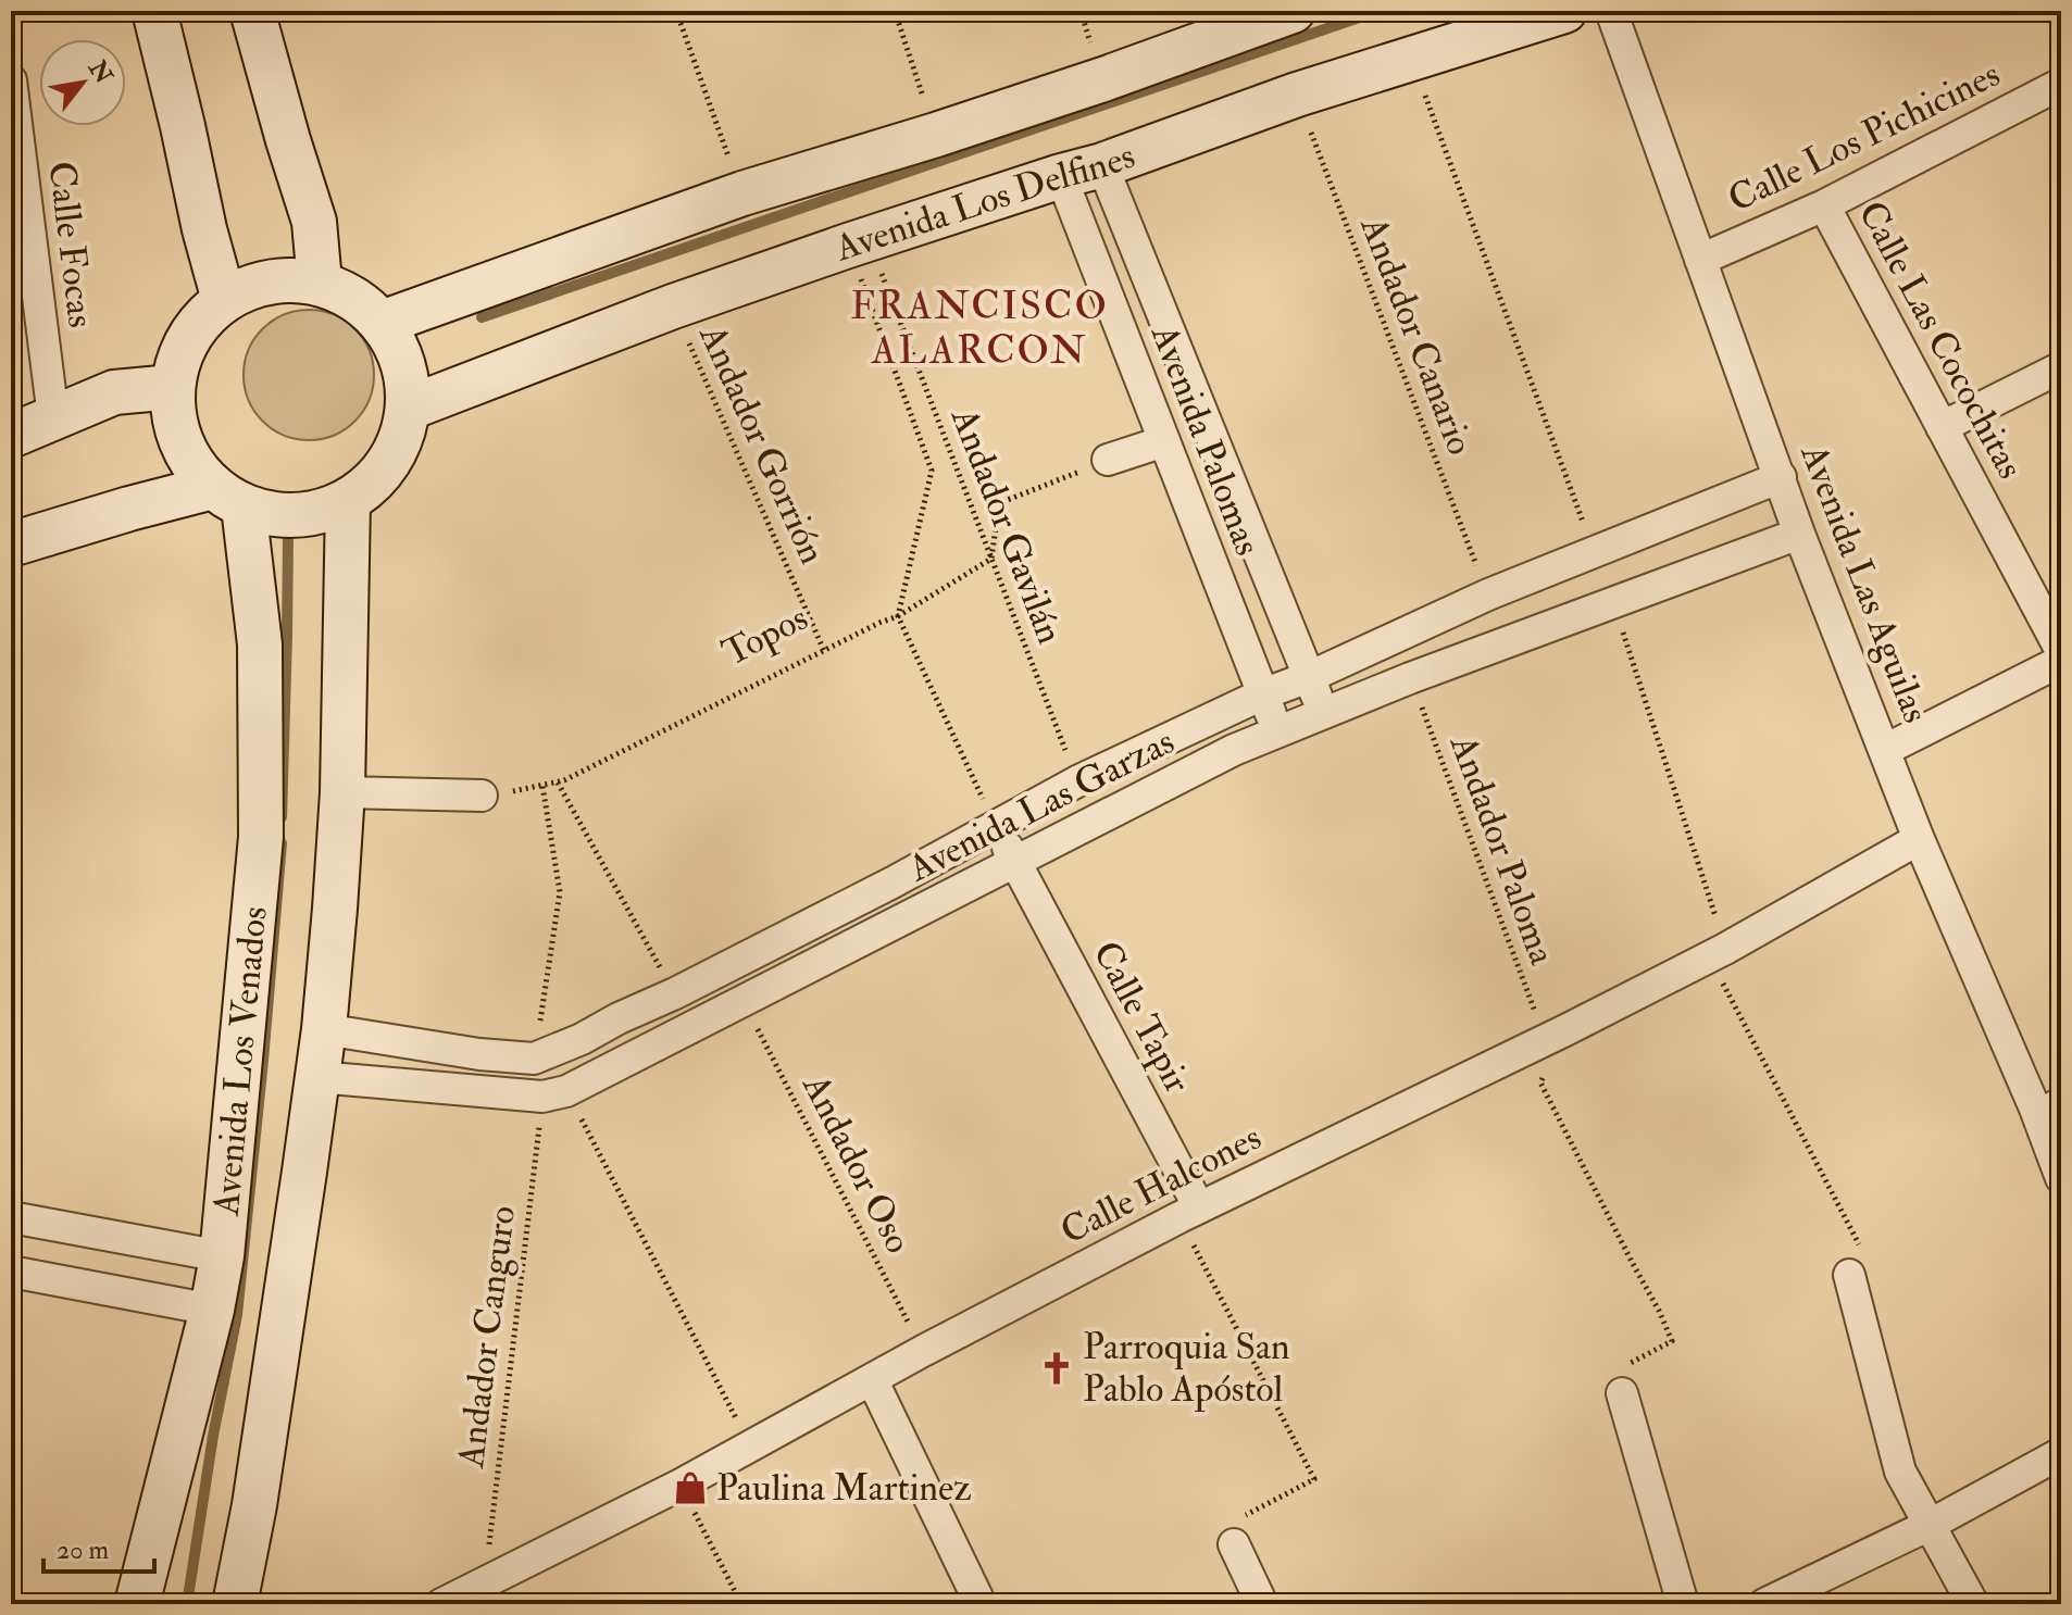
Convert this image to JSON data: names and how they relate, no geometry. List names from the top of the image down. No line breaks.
{"streets":{"street":["Calle Los Pichicines","Avenida Los Delfines","Calle Focas","Calle Las Cocochitas","Avenida Palomas","Avenida Las Aguilas","Avenida Las Garzas","Calle Tapir","Avenida Los Venados","Calle Halcones"],"path":["Andador Canario","Andador Gorrión","Andador Gavilán","Topos","Andador Paloma","Andador Oso","Andador Canguro"]},"crossings":[["Calle Los Pichicines","Calle Las Cocochitas"],["Calle Los Pichicines","Avenida Las Aguilas"],["Avenida Los Delfines","Andador Canario"],["Avenida Los Delfines","Avenida Palomas"],["Avenida Los Delfines","Andador Gorrión"],["Avenida Los Delfines","Andador Gavilán"],["Avenida Los Delfines","Avenida Los Venados"],["Andador Canario","Avenida Las Garzas"],["Avenida Palomas","Avenida Las Garzas"],["Andador Gorrión","Topos"],["Andador Gavilán","Topos"],["Andador Gavilán","Avenida Las Garzas"],["Avenida Las Aguilas","Avenida Las Garzas"],["Avenida Las Aguilas","Calle Halcones"],["Avenida Las Garzas","Andador Paloma"],["Avenida Las Garzas","Calle Tapir"],["Avenida Las Garzas","Avenida Los Venados"],["Avenida Las Garzas","Andador Oso"],["Avenida Las Garzas","Andador Canguro"],["Andador Paloma","Calle Halcones"],["Calle Tapir","Calle Halcones"],["Andador Oso","Calle Halcones"],["Calle Halcones","Andador Canguro"]],"districts":["FRANCISCO ALARCON"],"places":{"church":["Parroquia San Pablo Apóstol"],"shop":["Paulina Martinez"]},"scale_bar":"20 m","north":"top right"}
